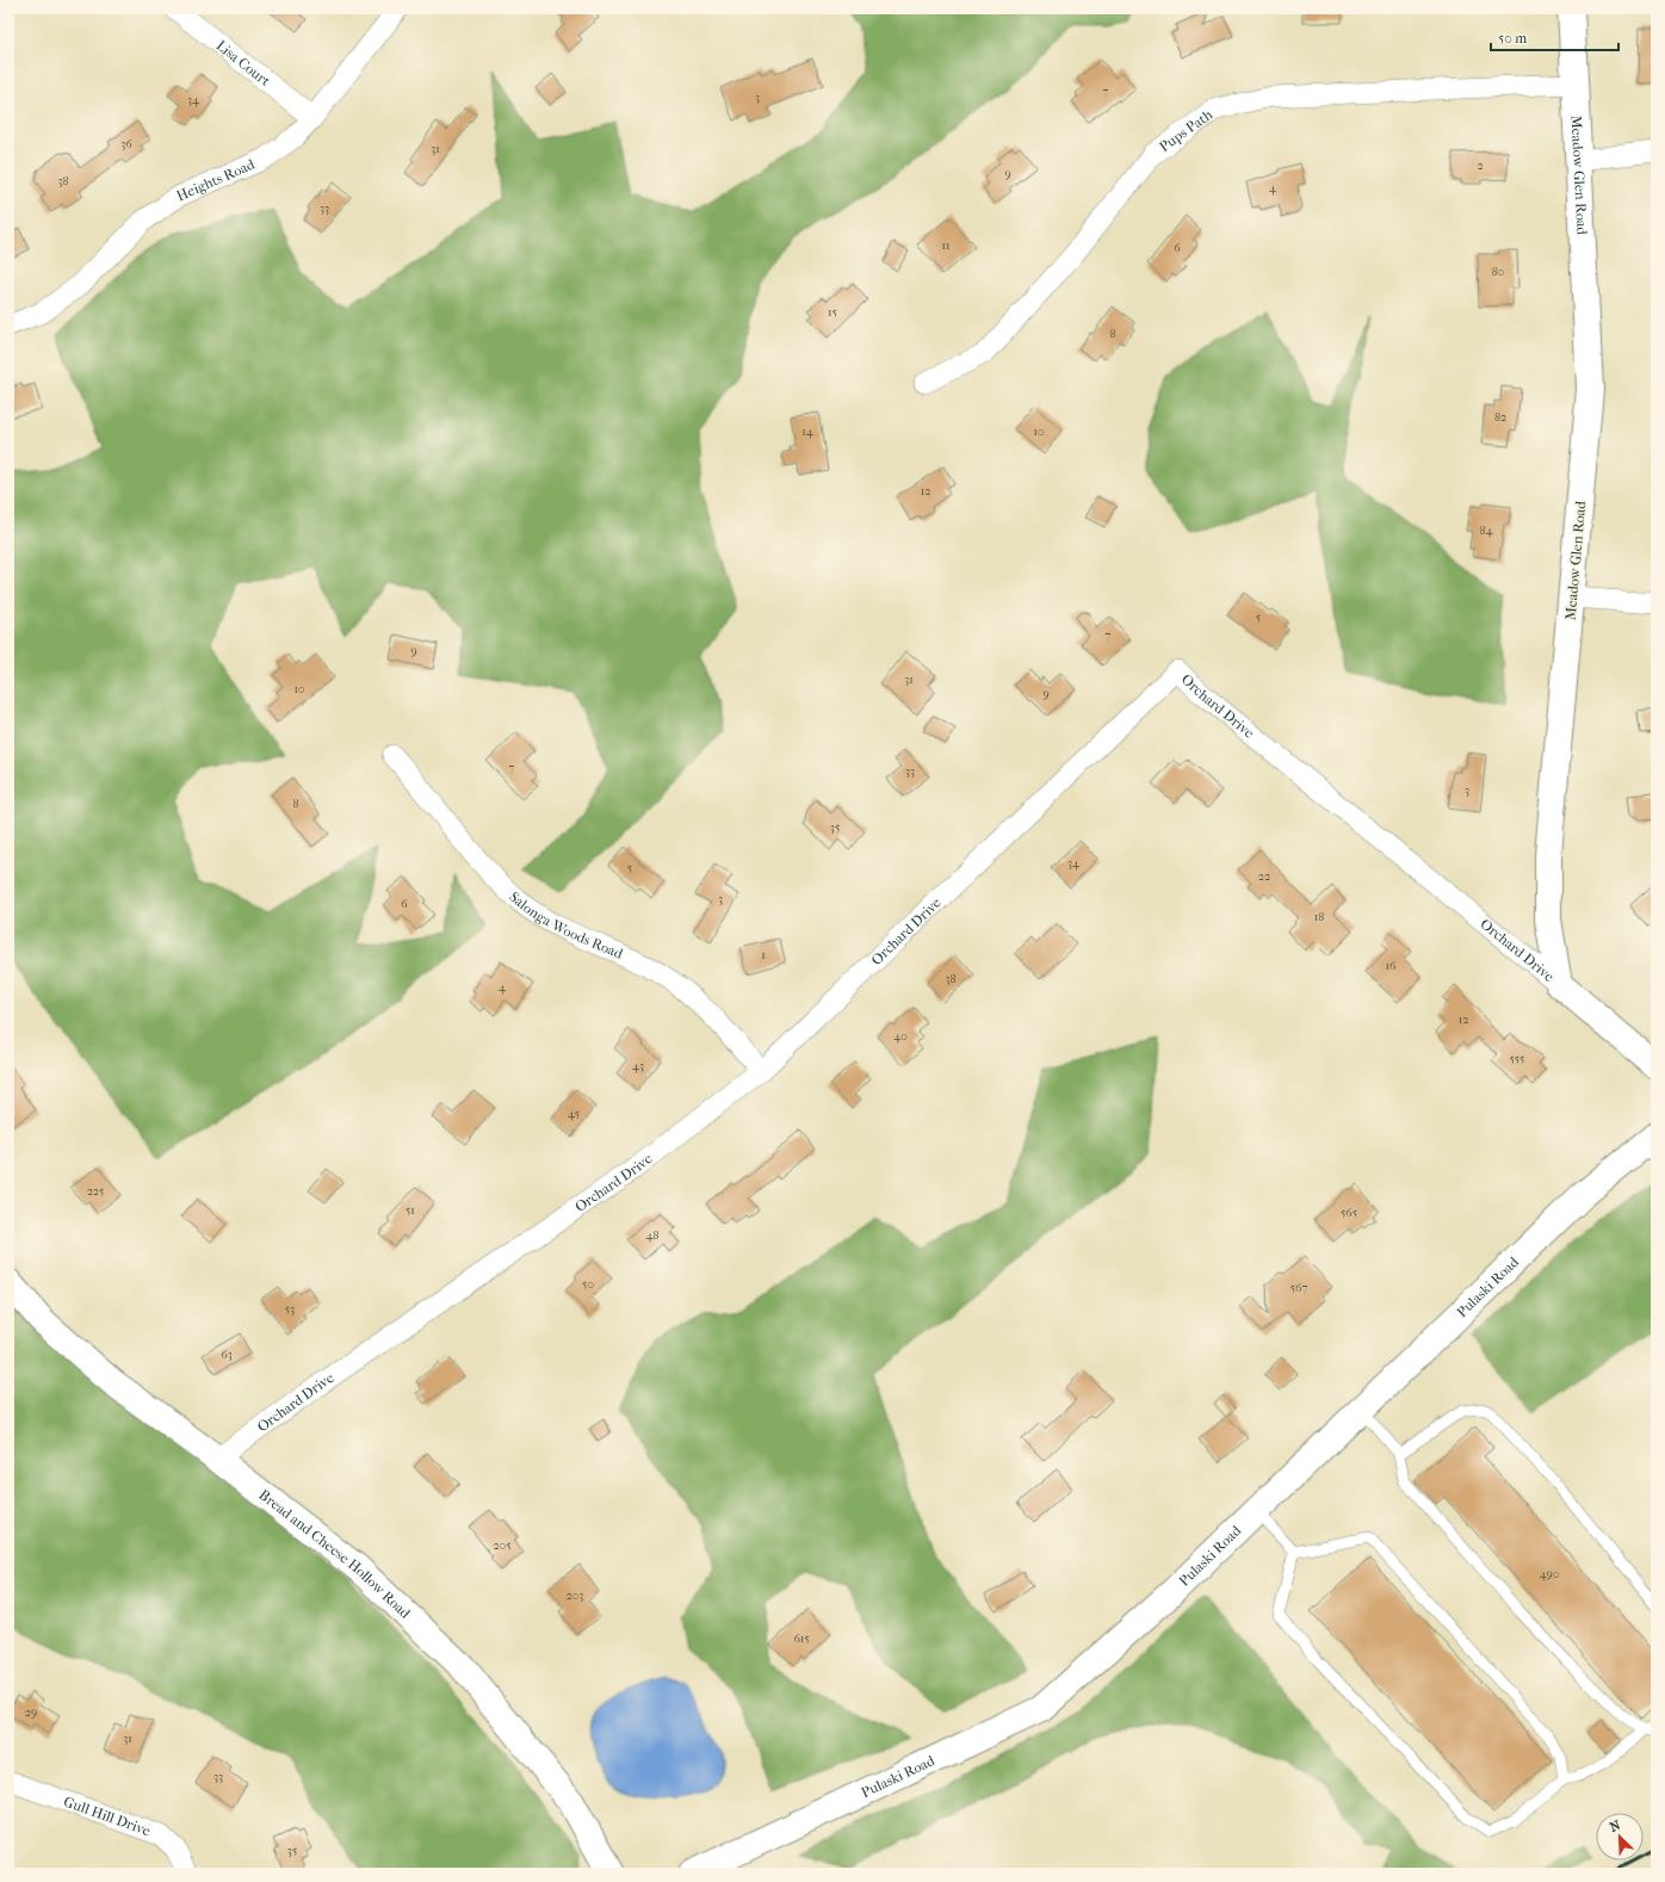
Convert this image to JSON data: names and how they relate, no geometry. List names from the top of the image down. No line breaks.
{"streets":{"main road":["Meadow Glen Road","Pulaski Road","Bread and Cheese Hollow Road"],"street":["Lisa Court","Pups Path","Heights Road","Orchard Drive","Salonga Woods Road","Gull Hill Drive"]},"crossings":[["Lisa Court","Heights Road"],["Pups Path","Meadow Glen Road"],["Meadow Glen Road","Orchard Drive"],["Orchard Drive","Salonga Woods Road"],["Orchard Drive","Bread and Cheese Hollow Road"]],"house_numbers":["7","3","34","36","31","2","9","38","4","33","11","6","80","15","8","82","14","10","12","84","5","7","9","31","10","9","7","33","3","8","35","34","5","22","3","6","18","1","16","38","4","12","40","555","43","45","225","51","565","48","50","567","53","63","205","490","203","615","29","31","33","35"],"scale_bar":"50 m","north":"top left"}
